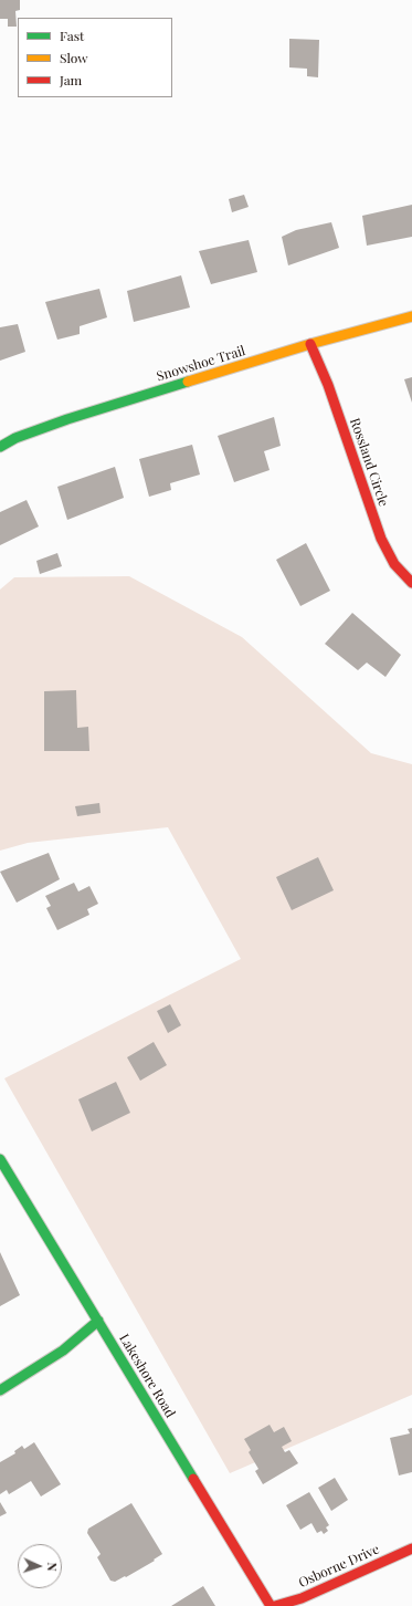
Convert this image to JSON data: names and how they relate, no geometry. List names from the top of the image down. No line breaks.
{"streets":{"street":["Snowshoe Trail","Rossland Circle","Lakeshore Road","Osborne Drive"]},"crossings":[["Snowshoe Trail","Rossland Circle"]],"legend":["Fast","Slow","Jam"],"north":"right"}
